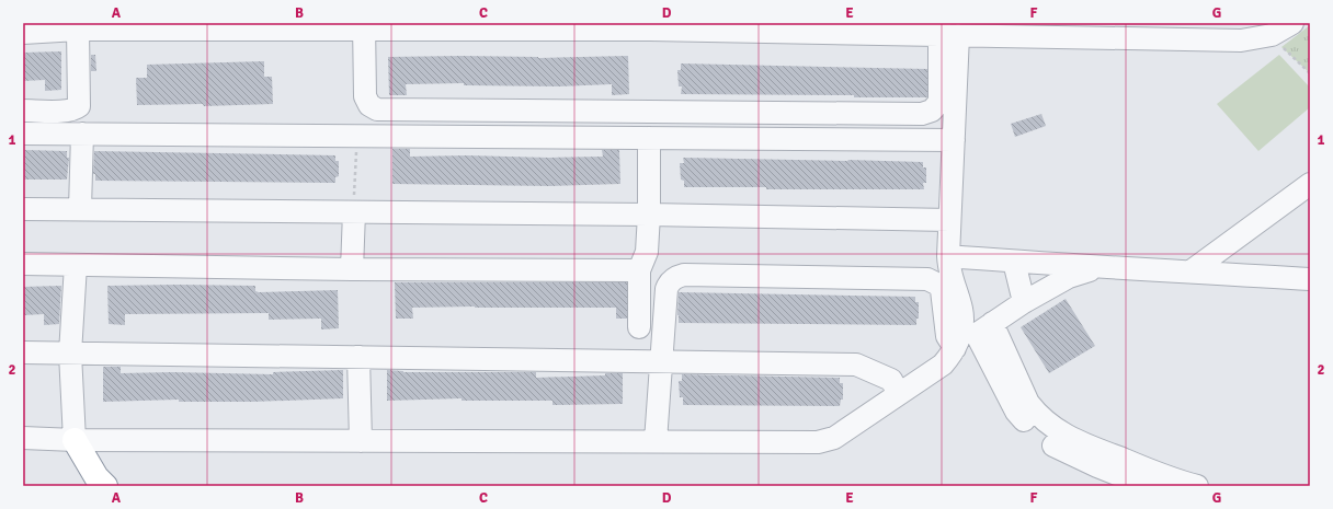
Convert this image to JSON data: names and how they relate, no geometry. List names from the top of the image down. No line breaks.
{"grid":{"columns":["A","B","C","D","E","F","G"],"rows":["1","2"]}}
